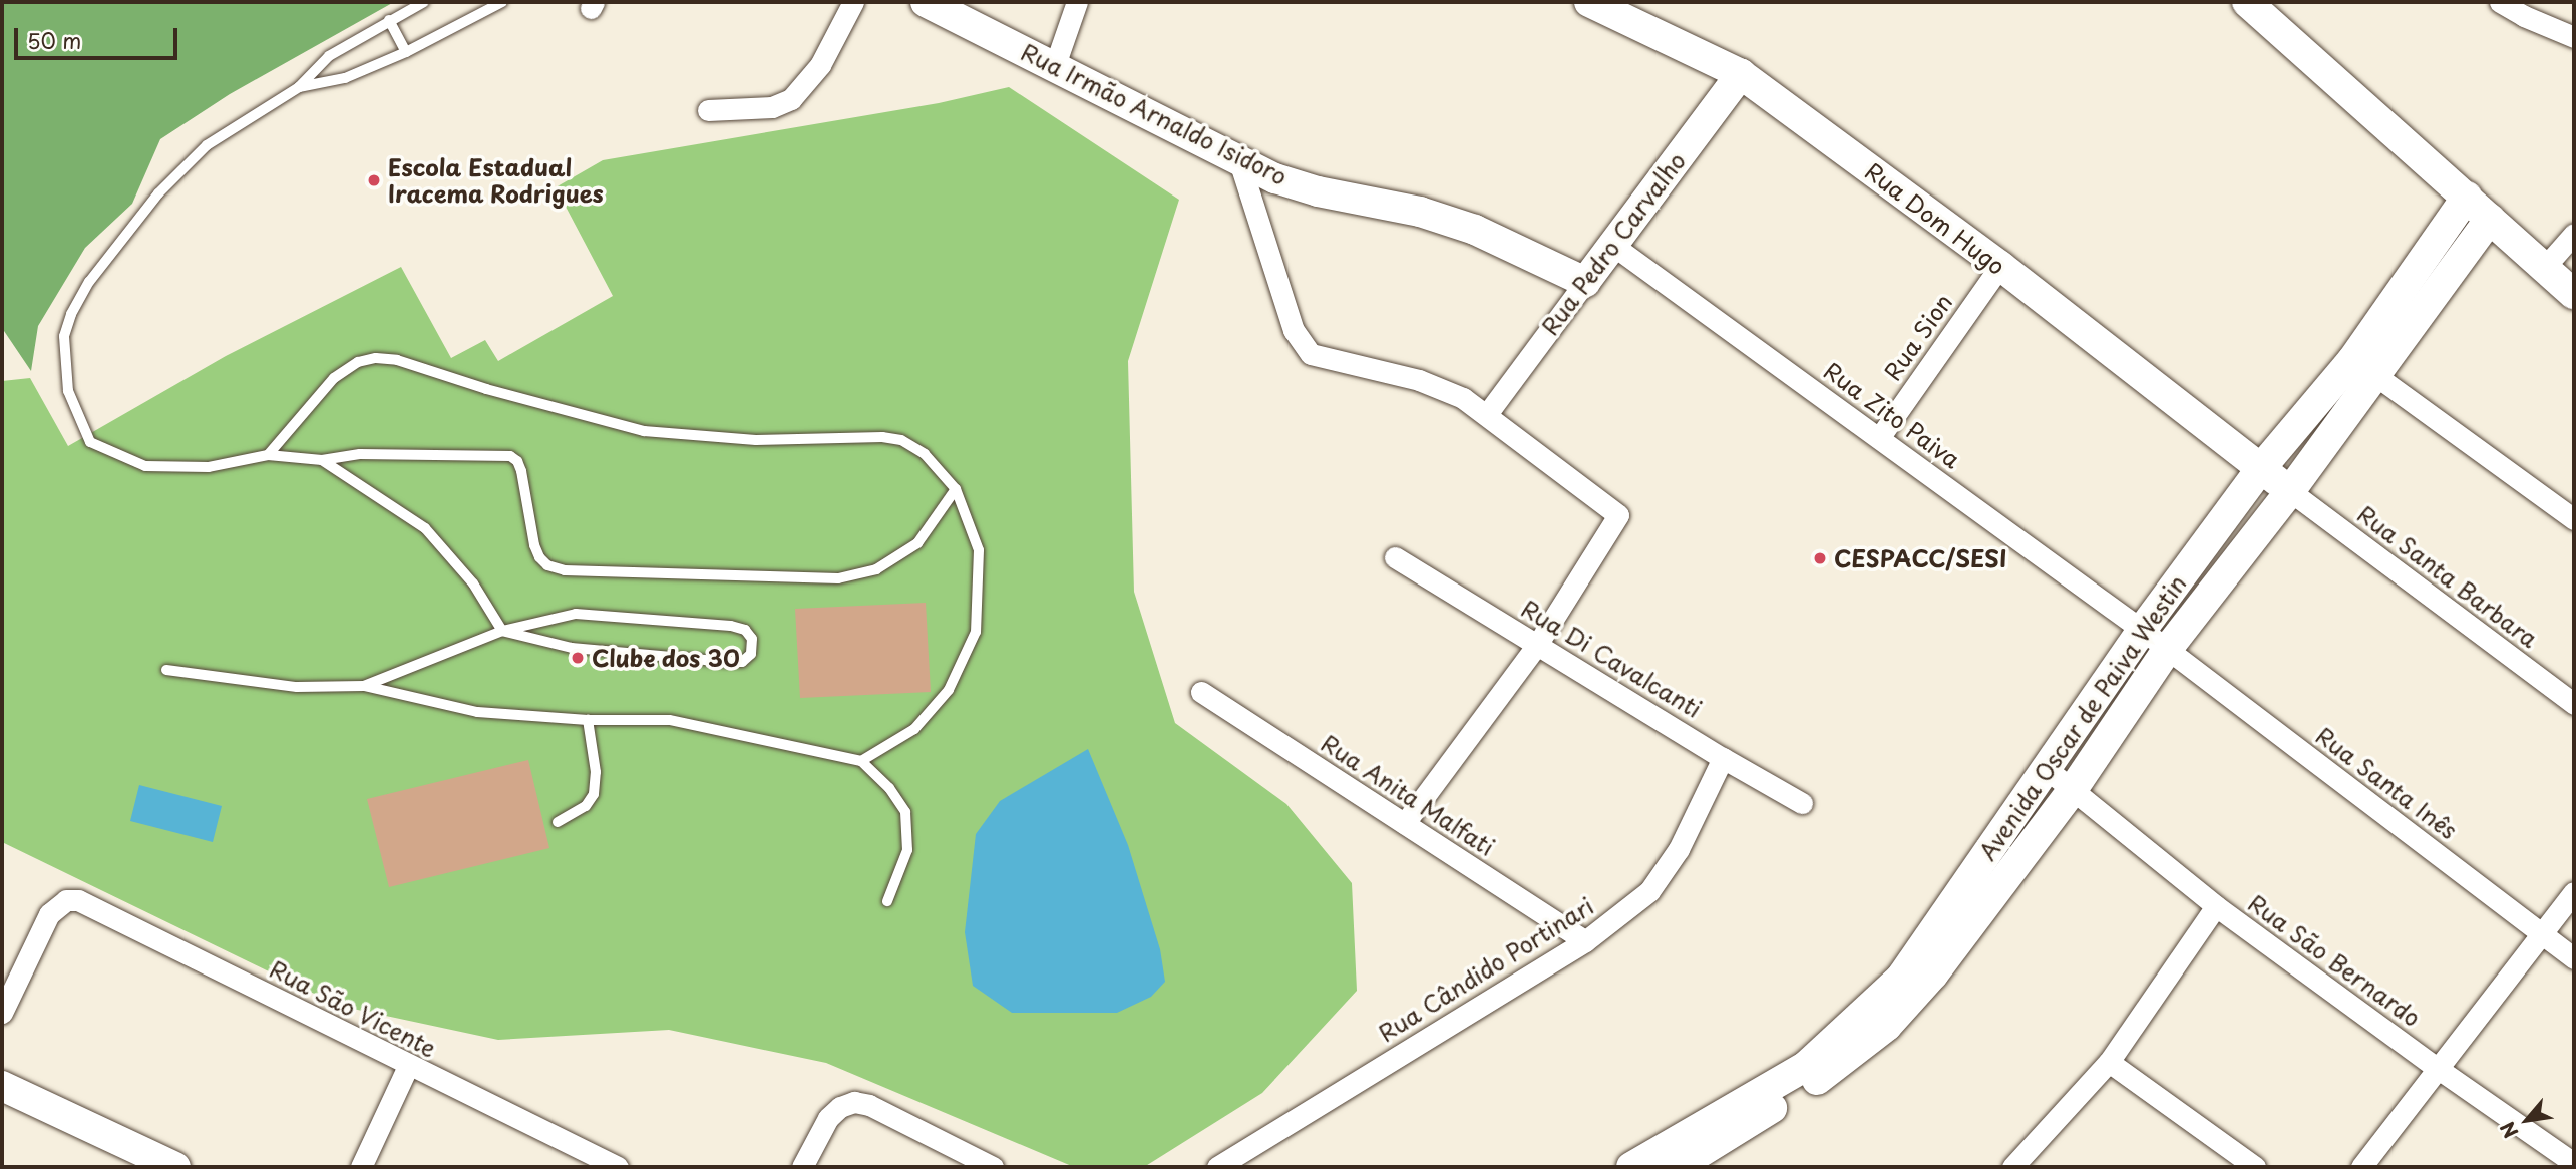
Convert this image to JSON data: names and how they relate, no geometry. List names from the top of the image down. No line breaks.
{"streets":{"street":["Rua Irmão Arnaldo Isidoro","Rua Dom Hugo","Rua Pedro Carvalho","Rua Sion","Rua Zito Paiva","Rua Santa Barbara","Rua Di Cavalcanti","Avenida Oscar de Paiva Westin","Rua Santa Inês","Rua Anita Malfati","Rua São Bernardo","Rua Cândido Portinari","Rua São Vicente"]},"crossings":[["Rua Irmão Arnaldo Isidoro","Rua Pedro Carvalho"],["Rua Dom Hugo","Rua Pedro Carvalho"],["Rua Dom Hugo","Rua Sion"],["Rua Dom Hugo","Rua Santa Barbara"],["Rua Dom Hugo","Avenida Oscar de Paiva Westin"],["Rua Pedro Carvalho","Rua Zito Paiva"],["Rua Sion","Rua Zito Paiva"],["Rua Zito Paiva","Avenida Oscar de Paiva Westin"],["Rua Zito Paiva","Rua Santa Inês"],["Rua Santa Barbara","Avenida Oscar de Paiva Westin"],["Rua Di Cavalcanti","Rua Cândido Portinari"],["Avenida Oscar de Paiva Westin","Rua Santa Inês"],["Avenida Oscar de Paiva Westin","Rua São Bernardo"],["Rua Anita Malfati","Rua Cândido Portinari"]],"places":["Escola Estadual Iracema Rodrigues","CESPACC/SESI","Clube dos 30"],"scale_bar":"50 m","north":"bottom left"}
